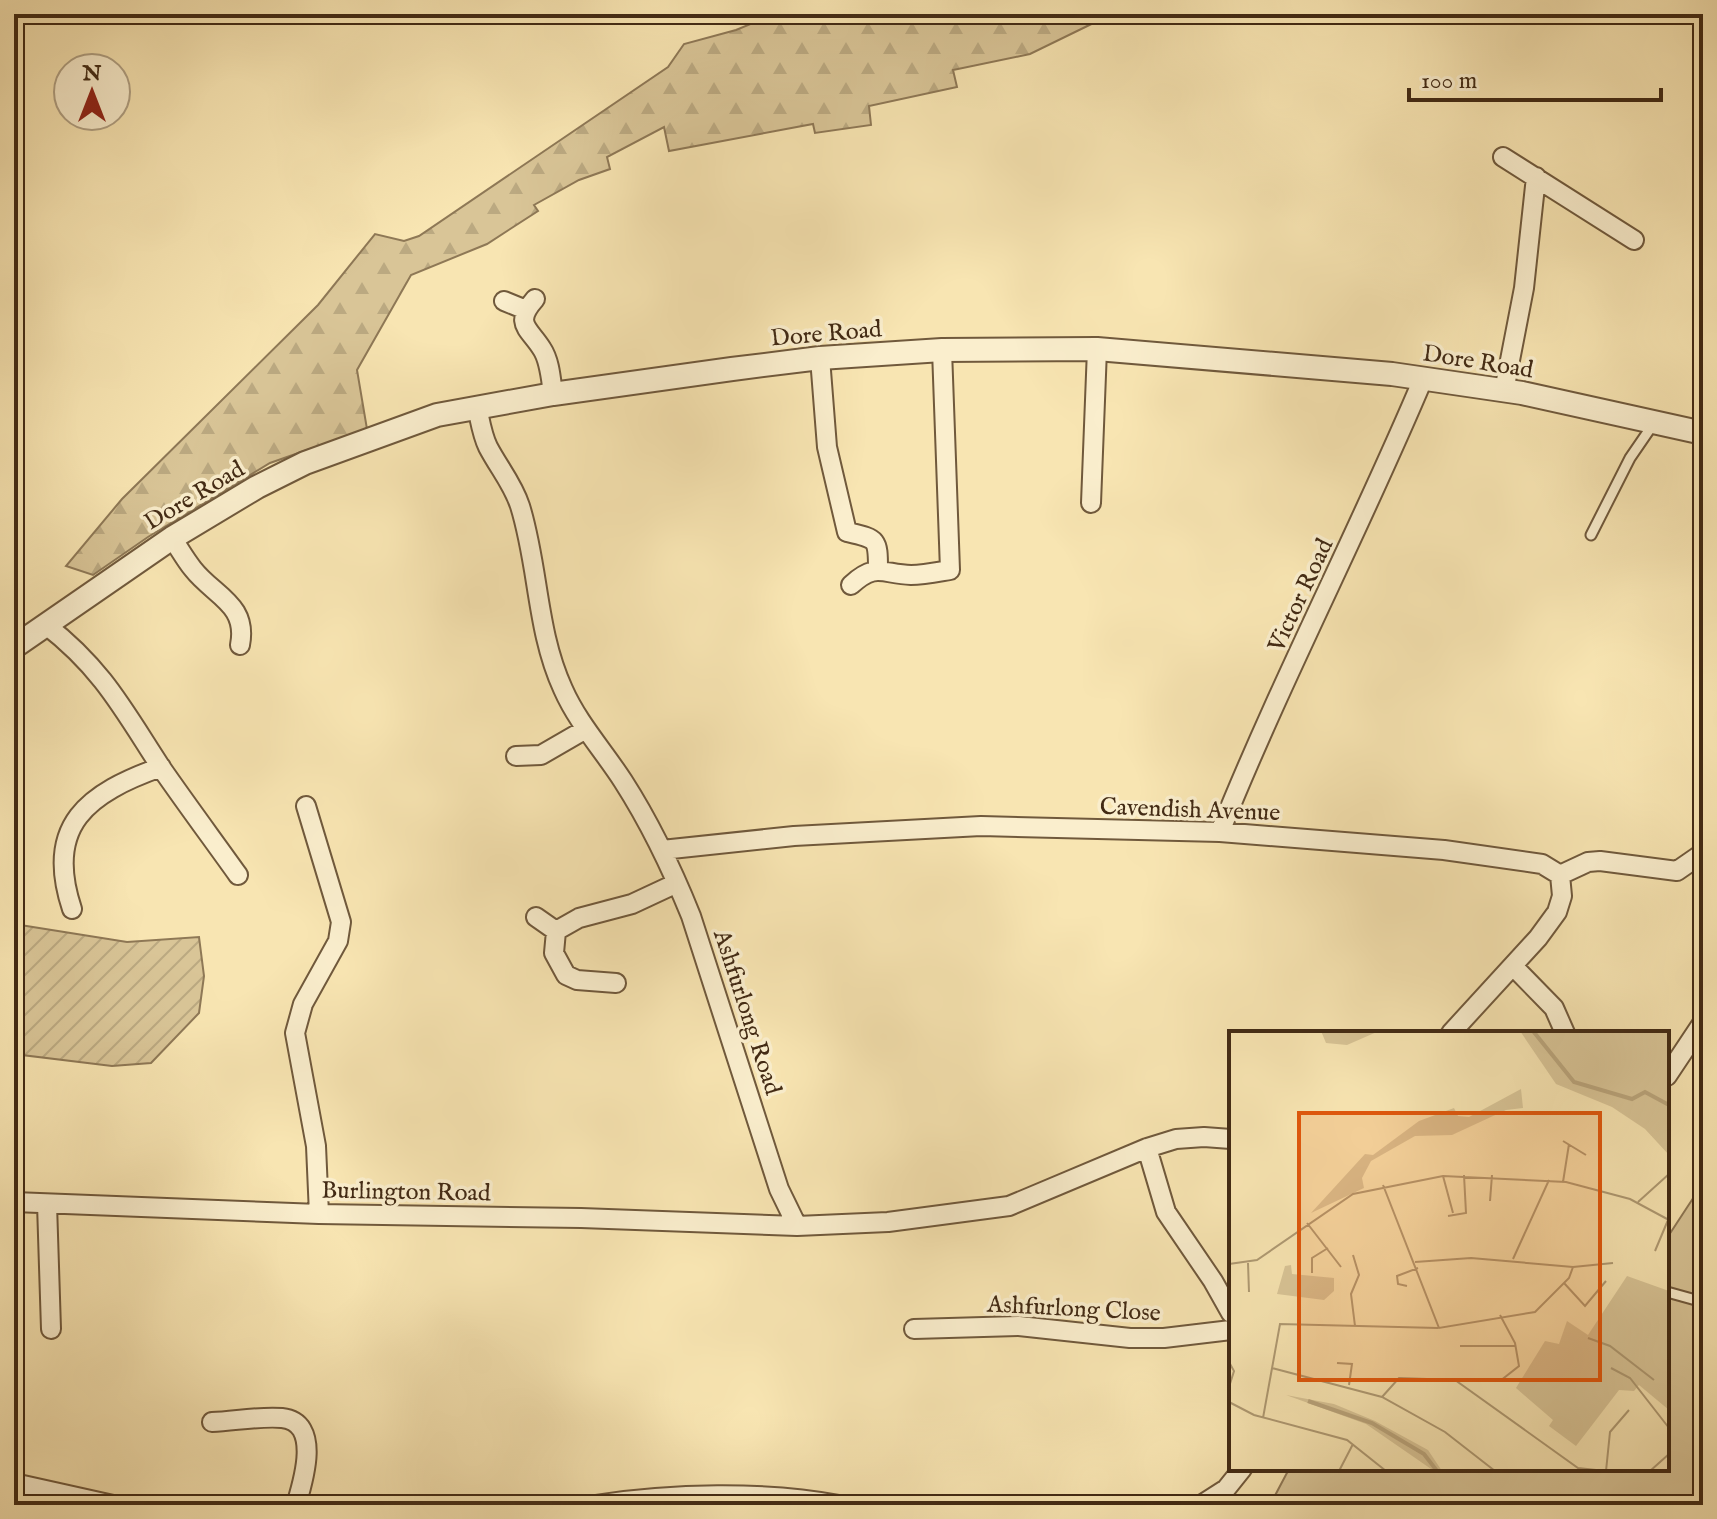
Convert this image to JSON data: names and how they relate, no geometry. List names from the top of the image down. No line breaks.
{"streets":{"street":["Dore Road","Victor Road","Cavendish Avenue","Ashfurlong Road","Burlington Road","Ashfurlong Close"]},"crossings":[["Dore Road","Victor Road"],["Dore Road","Ashfurlong Road"],["Victor Road","Cavendish Avenue"],["Cavendish Avenue","Ashfurlong Road"],["Ashfurlong Road","Burlington Road"]],"scale_bar":"100 m","north":"top"}
